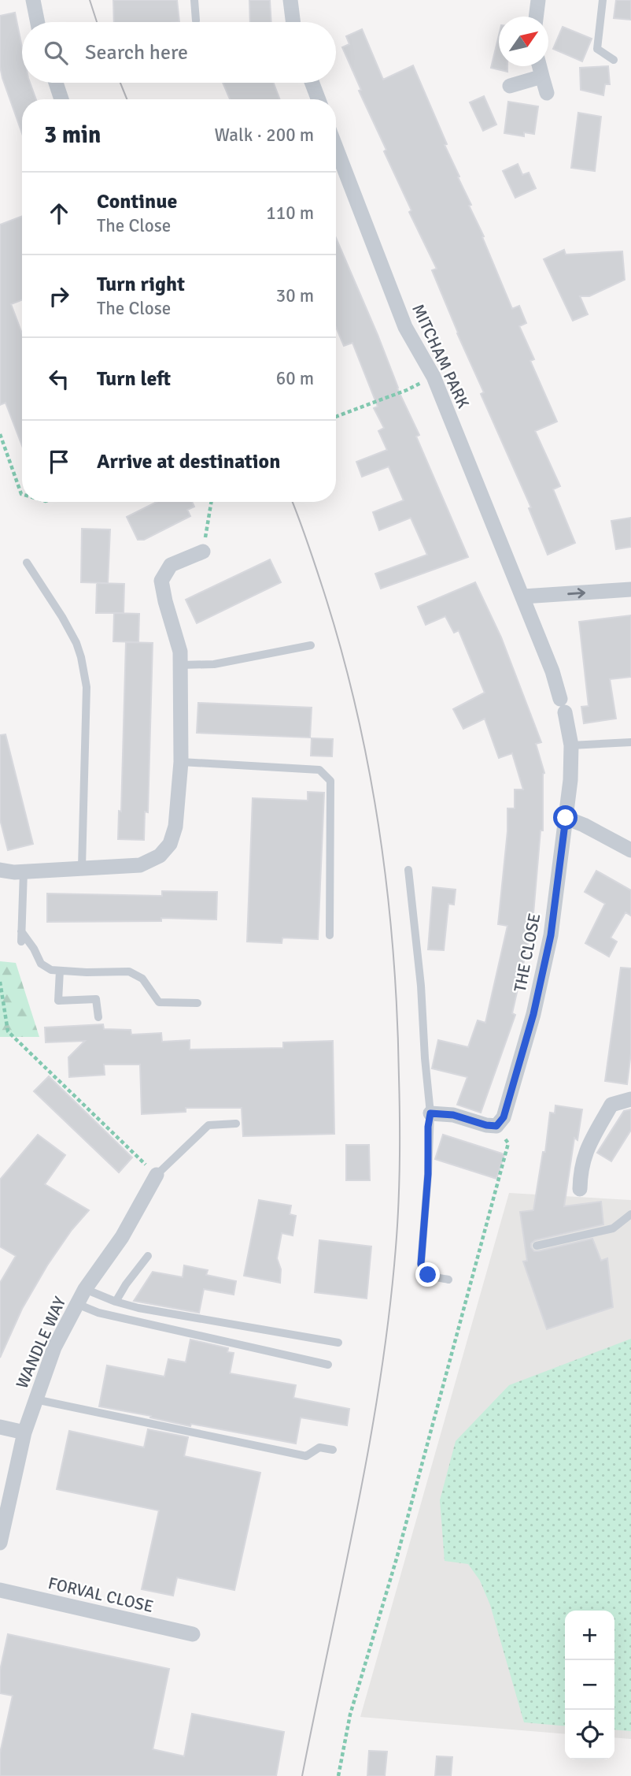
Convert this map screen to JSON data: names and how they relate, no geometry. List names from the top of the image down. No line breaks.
{"streets":{"street":["MITCHAM PARK","THE CLOSE","WANDLE WAY","FORVAL CLOSE"]},"crossings":[["MITCHAM PARK","THE CLOSE"]],"north":"top right","page":{"search":"Search here","heading":["3 min","Walk · 200 m"],"list":[["Continue","The Close","110 m"],["Turn right","The Close","30 m"],["Turn left","60 m"],"Arrive at destination"],"map_buttons":["+","−"]}}
